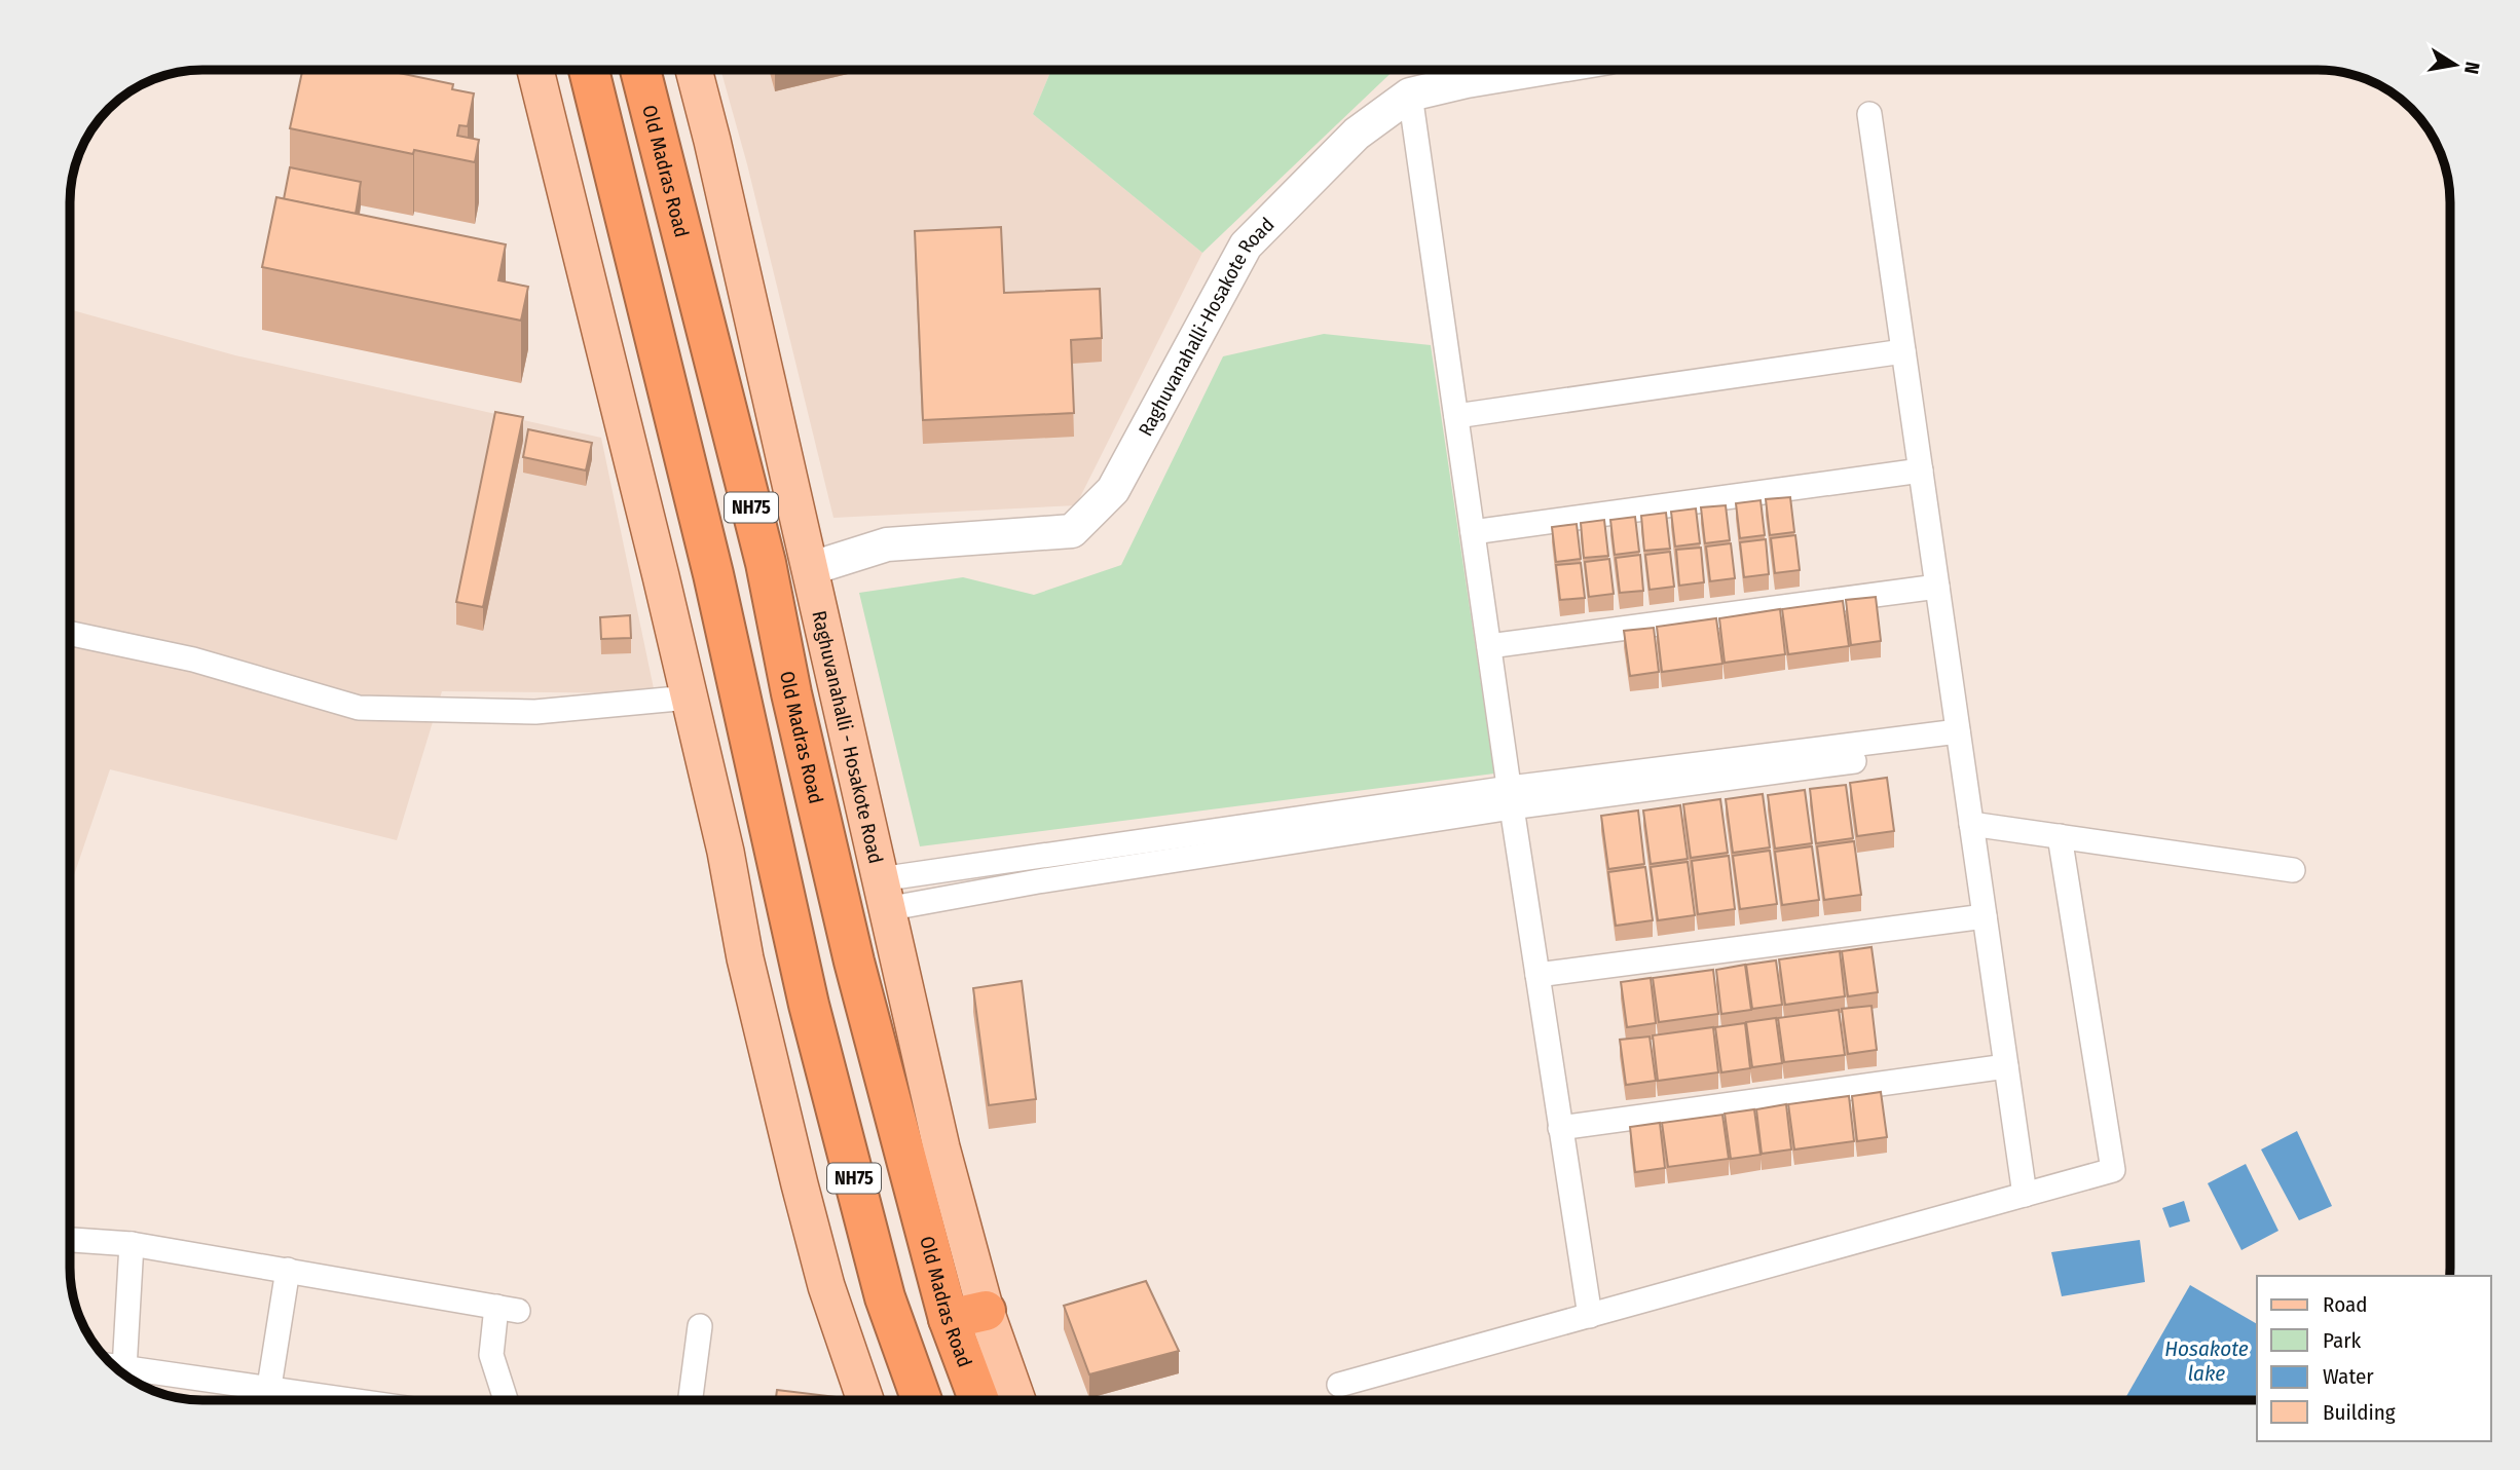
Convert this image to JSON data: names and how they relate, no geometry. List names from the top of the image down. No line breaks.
{"streets":{"highway":["Old Madras Road","NH75"],"main road":["Raghuvanahalli-Hosakote Road","Raghuvanahalli - Hosakote Road"]},"crossings":[["Old Madras Road","Raghuvanahalli - Hosakote Road"],["Raghuvanahalli-Hosakote Road","Raghuvanahalli - Hosakote Road"]],"water":["Hosakote lake"],"legend":["Road","Park","Water","Building"],"north":"right"}
